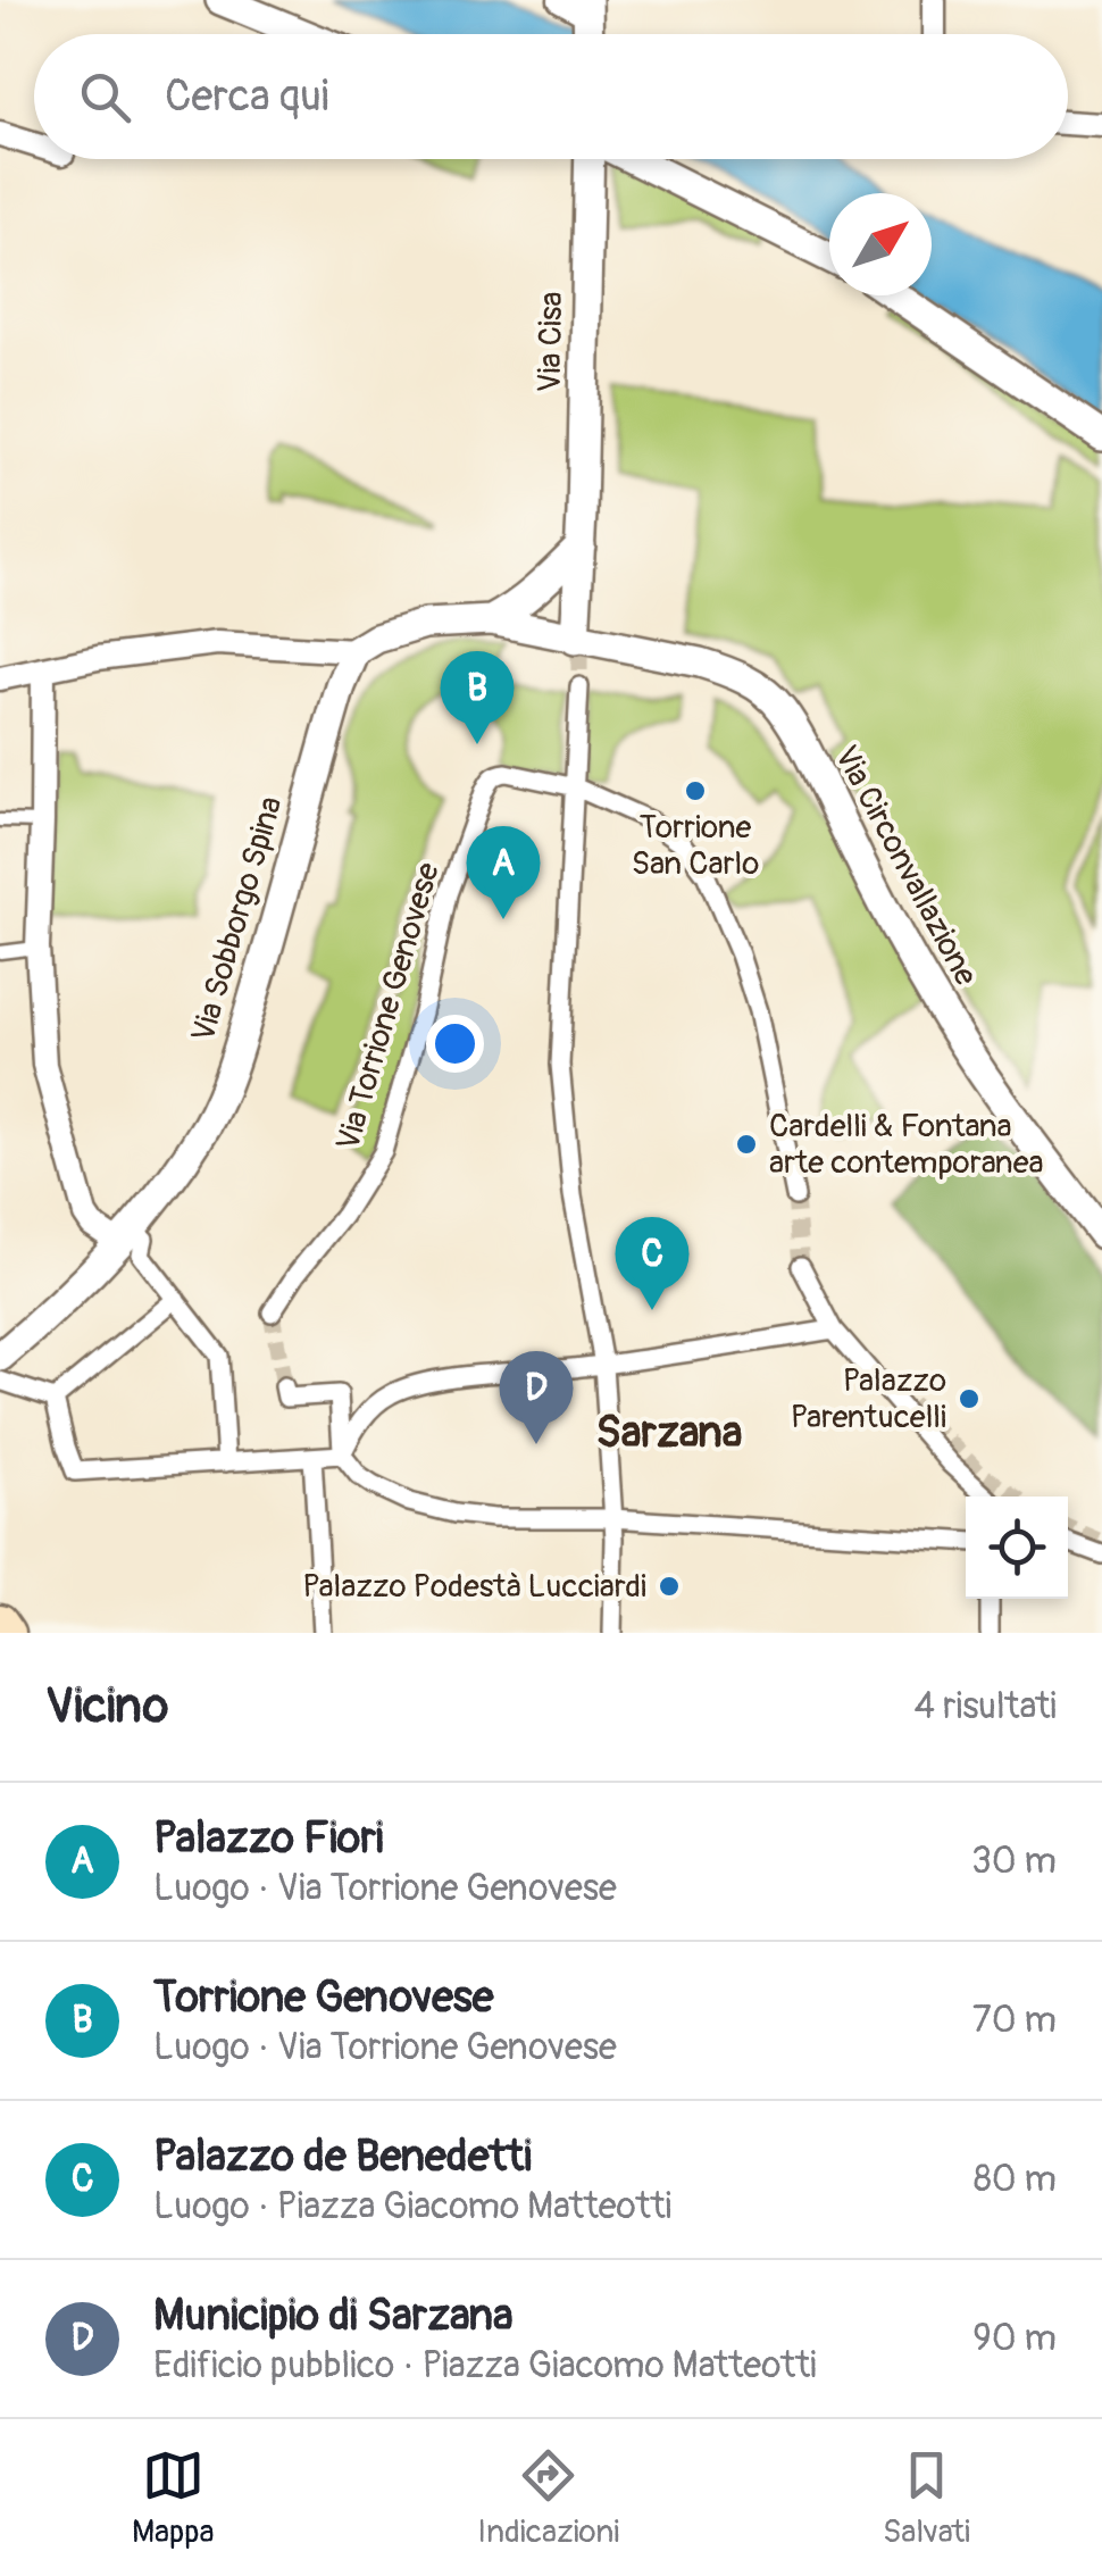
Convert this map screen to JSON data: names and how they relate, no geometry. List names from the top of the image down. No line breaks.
{"streets":{"street":["Via Cisa","Via Circonvallazione","Via Sobborgo Spina","Via Torrione Genovese"]},"crossings":[["Via Cisa","Via Circonvallazione"]],"districts":["Sarzana"],"places":["Torrione San Carlo","Cardelli & Fontana arte contemporanea","Palazzo Parentucelli","Palazzo Podestà Lucciardi"],"north":"top right","page":{"search":"Cerca qui","pins":["B","A","C","D"],"heading":["Vicino","4 risultati"],"list":[{"mark":"A","name":"Palazzo Fiori","note":"Luogo · Via Torrione Genovese","value":"30 m"},{"mark":"B","name":"Torrione Genovese","note":"Luogo · Via Torrione Genovese","value":"70 m"},{"mark":"C","name":"Palazzo de Benedetti","note":"Luogo · Piazza Giacomo Matteotti","value":"80 m"},{"mark":"D","name":"Municipio di Sarzana","note":"Edificio pubblico · Piazza Giacomo Matteotti","value":"90 m"}],"nav":["Mappa","Indicazioni","Salvati"]}}
